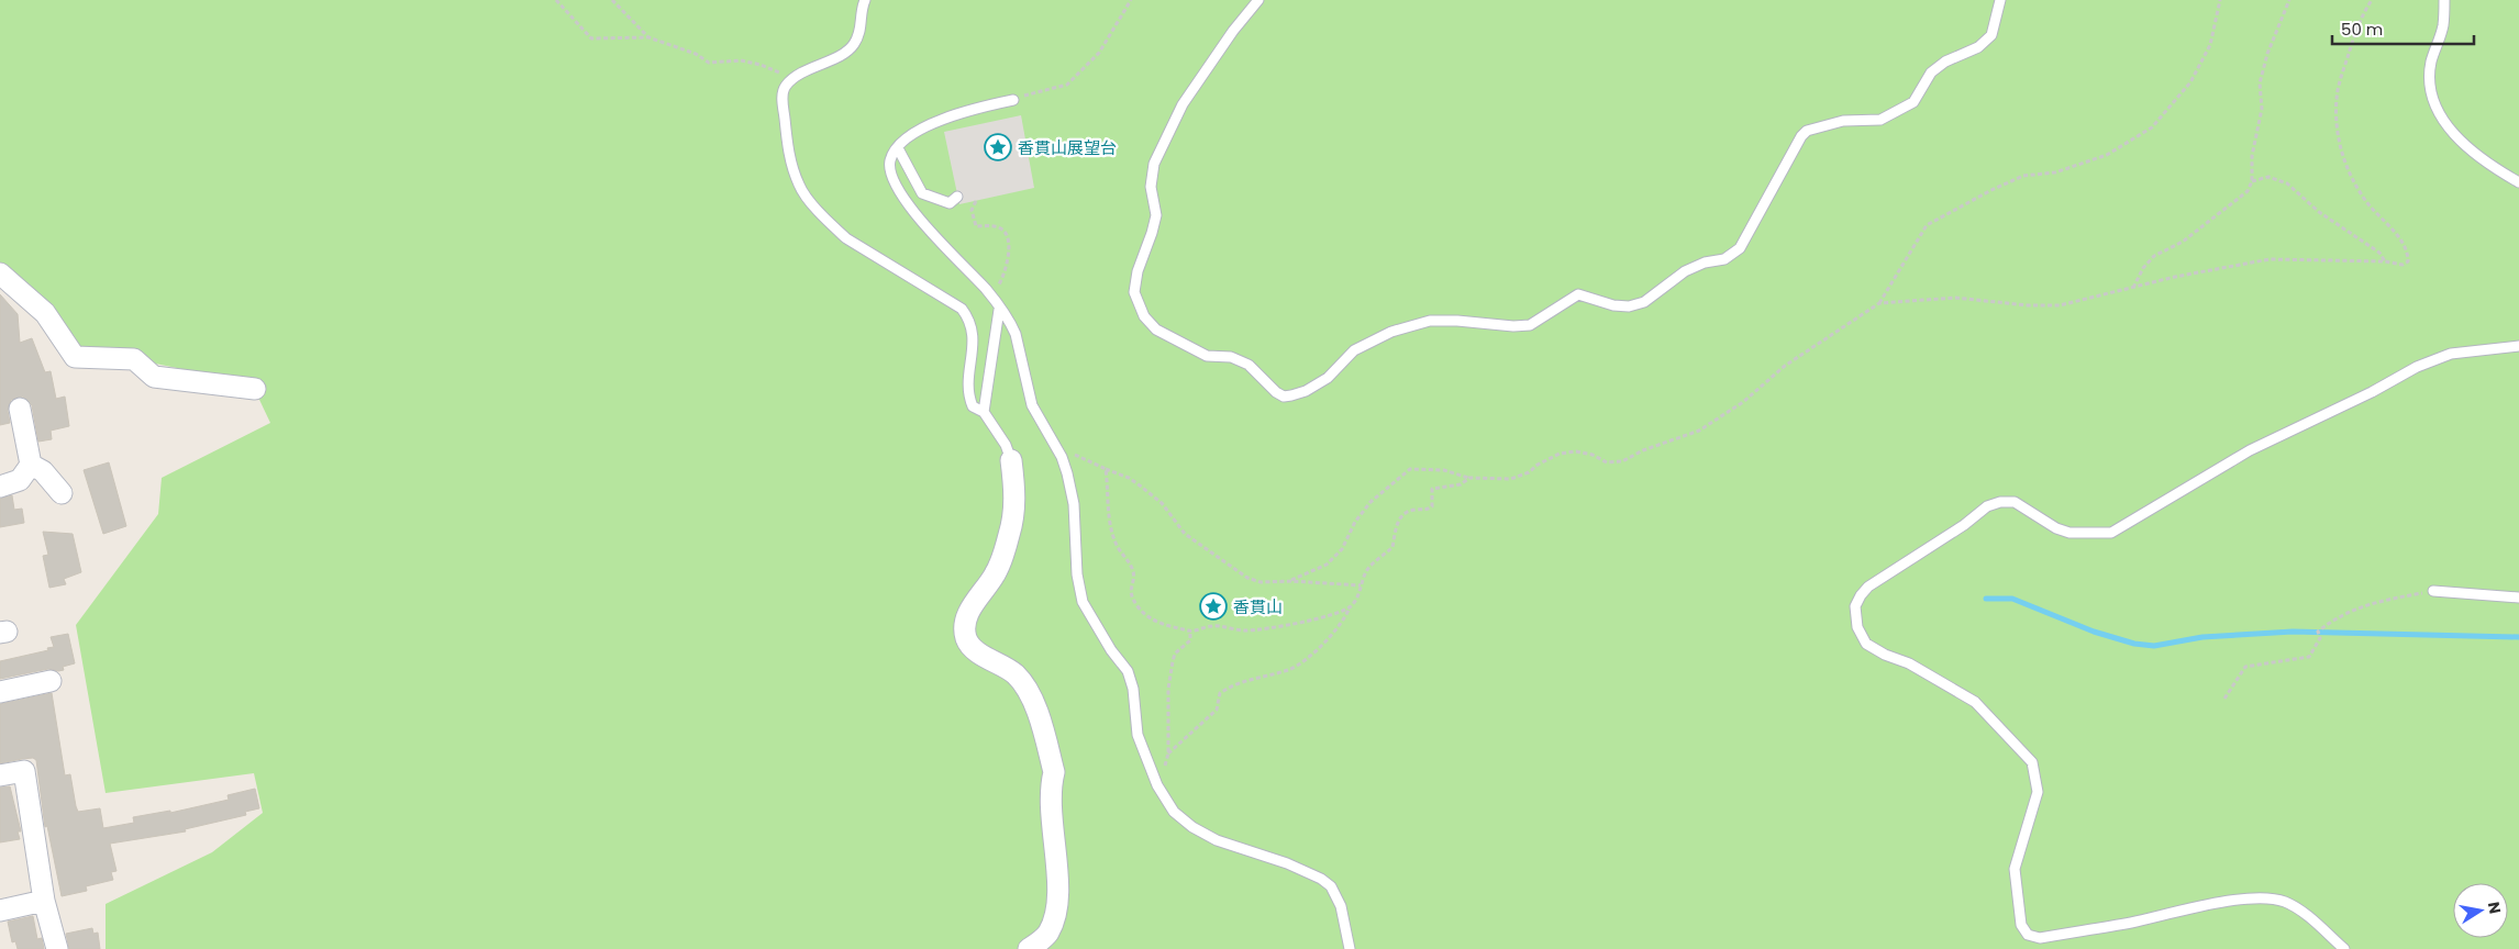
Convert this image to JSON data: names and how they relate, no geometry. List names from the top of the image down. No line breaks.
{"places":{"place":["香貫山展望台","香貫山"]},"scale_bar":"50 m","north":"right"}
